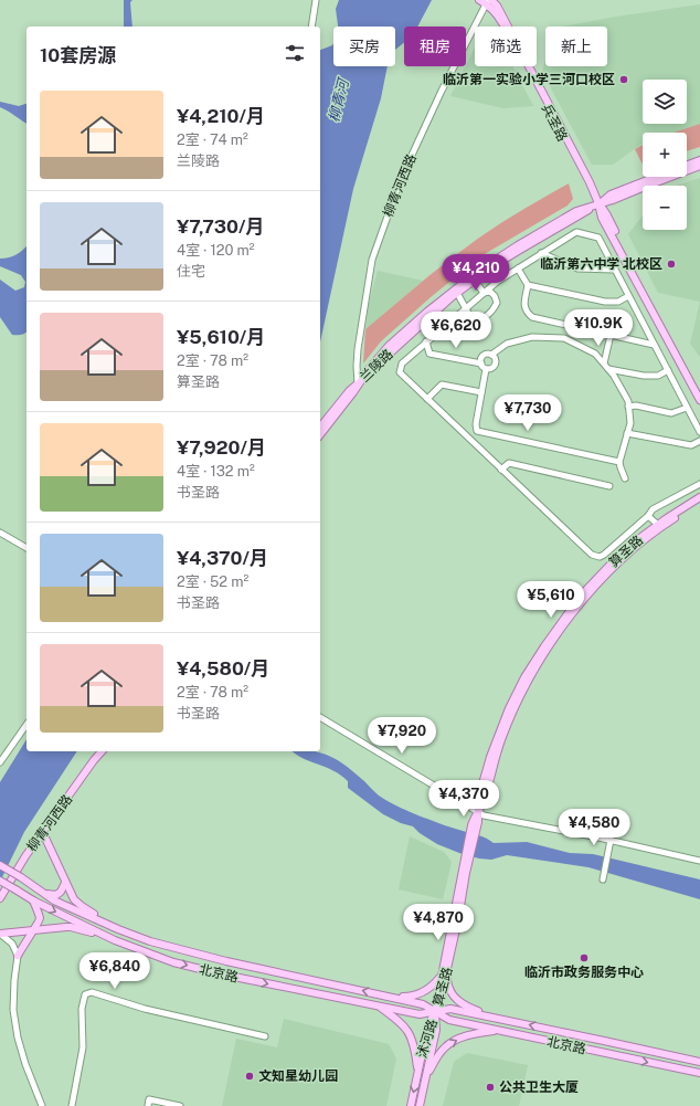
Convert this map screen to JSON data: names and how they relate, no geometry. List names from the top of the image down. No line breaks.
{"streets":{"main road":["兵圣路","柳青河西路","兰陵路","算圣路","北京路","沭河路"]},"crossings":[["兵圣路","柳青河西路"],["兵圣路","兰陵路"],["柳青河西路","兰陵路"],["算圣路","北京路"],["算圣路","沭河路"],["北京路","沭河路"]],"water":["柳青河"],"places":["临沂第一实验小学三河口校区","临沂第六中学 北校区","临沂市政务服务中心","文知星幼儿园","公共卫生大厦"],"page":{"chip":["买房","租房","筛选","新上"],"heading":"10套房源","map_buttons":["+","−"],"list":[{"name":"¥4,210/月","note":"2室 · 74 m² · 兰陵路"},{"name":"¥7,730/月","note":"4室 · 120 m² · 住宅"},{"name":"¥5,610/月","note":"2室 · 78 m² · 算圣路"},{"name":"¥7,920/月","note":"4室 · 132 m² · 书圣路"},{"name":"¥4,370/月","note":"2室 · 52 m² · 书圣路"},{"name":"¥4,580/月","note":"2室 · 78 m² · 书圣路"}],"price":["¥4,210","¥10.9K","¥6,620","¥7,730","¥5,610","¥7,920","¥4,370","¥4,580","¥4,870","¥6,840"]}}
